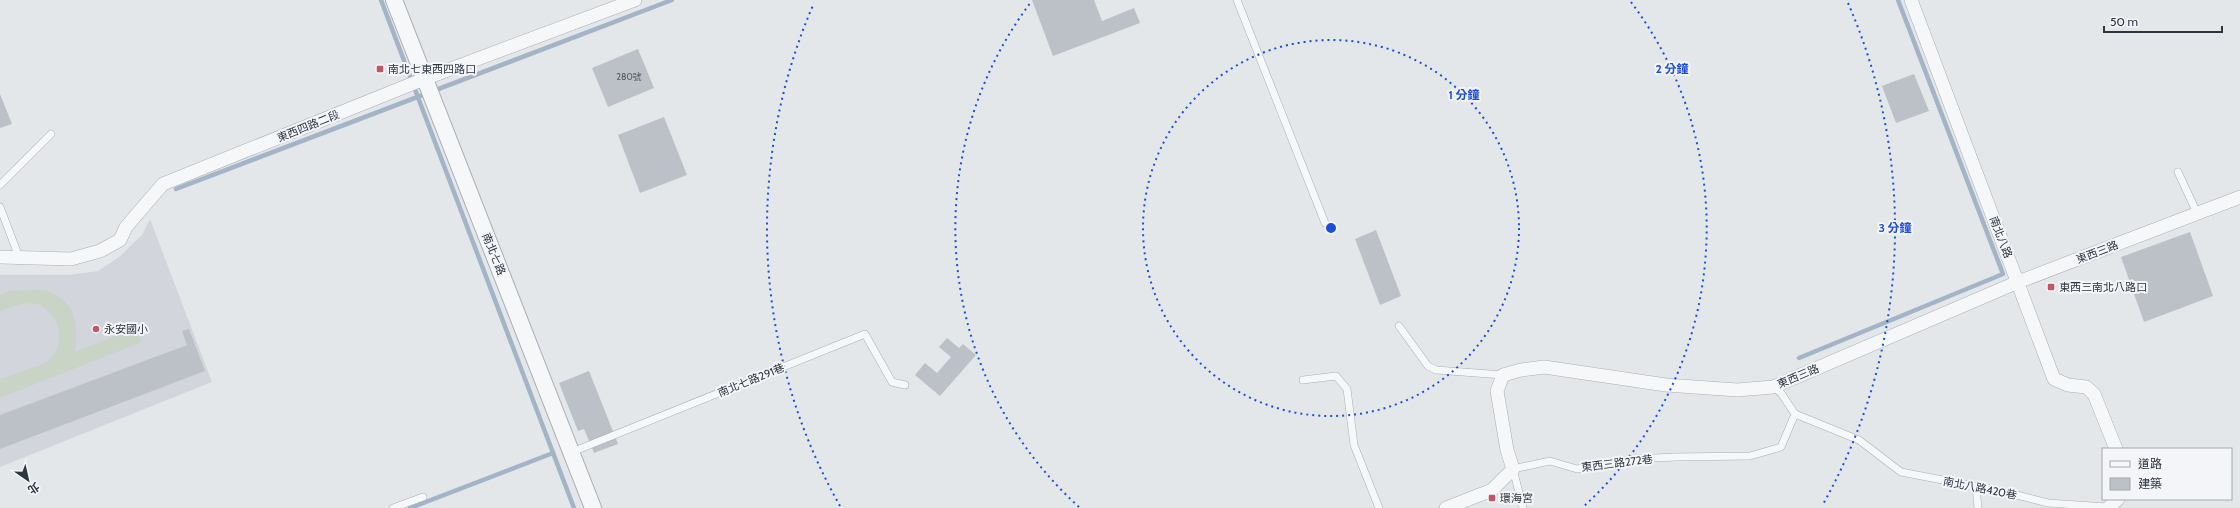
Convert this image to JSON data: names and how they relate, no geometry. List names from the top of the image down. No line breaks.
{"streets":{"street":["東西四路二段","南北八路","東西三路","南北七路"],"lane":["南北七路291巷","東西三路272巷","南北八路420巷"]},"crossings":[["東西四路二段","南北七路"],["南北八路","東西三路"],["南北七路","南北七路291巷"],["東西三路272巷","南北八路420巷"]],"places":{"transit":["南北七東西四路口","東西三南北八路口","環海宮"],"other":["永安國小"]},"house_numbers":["280號"],"legend":["道路","建築"],"scale_bar":"50 m","north":"bottom right","rings":["2 分鐘","1 分鐘","3 分鐘"]}
